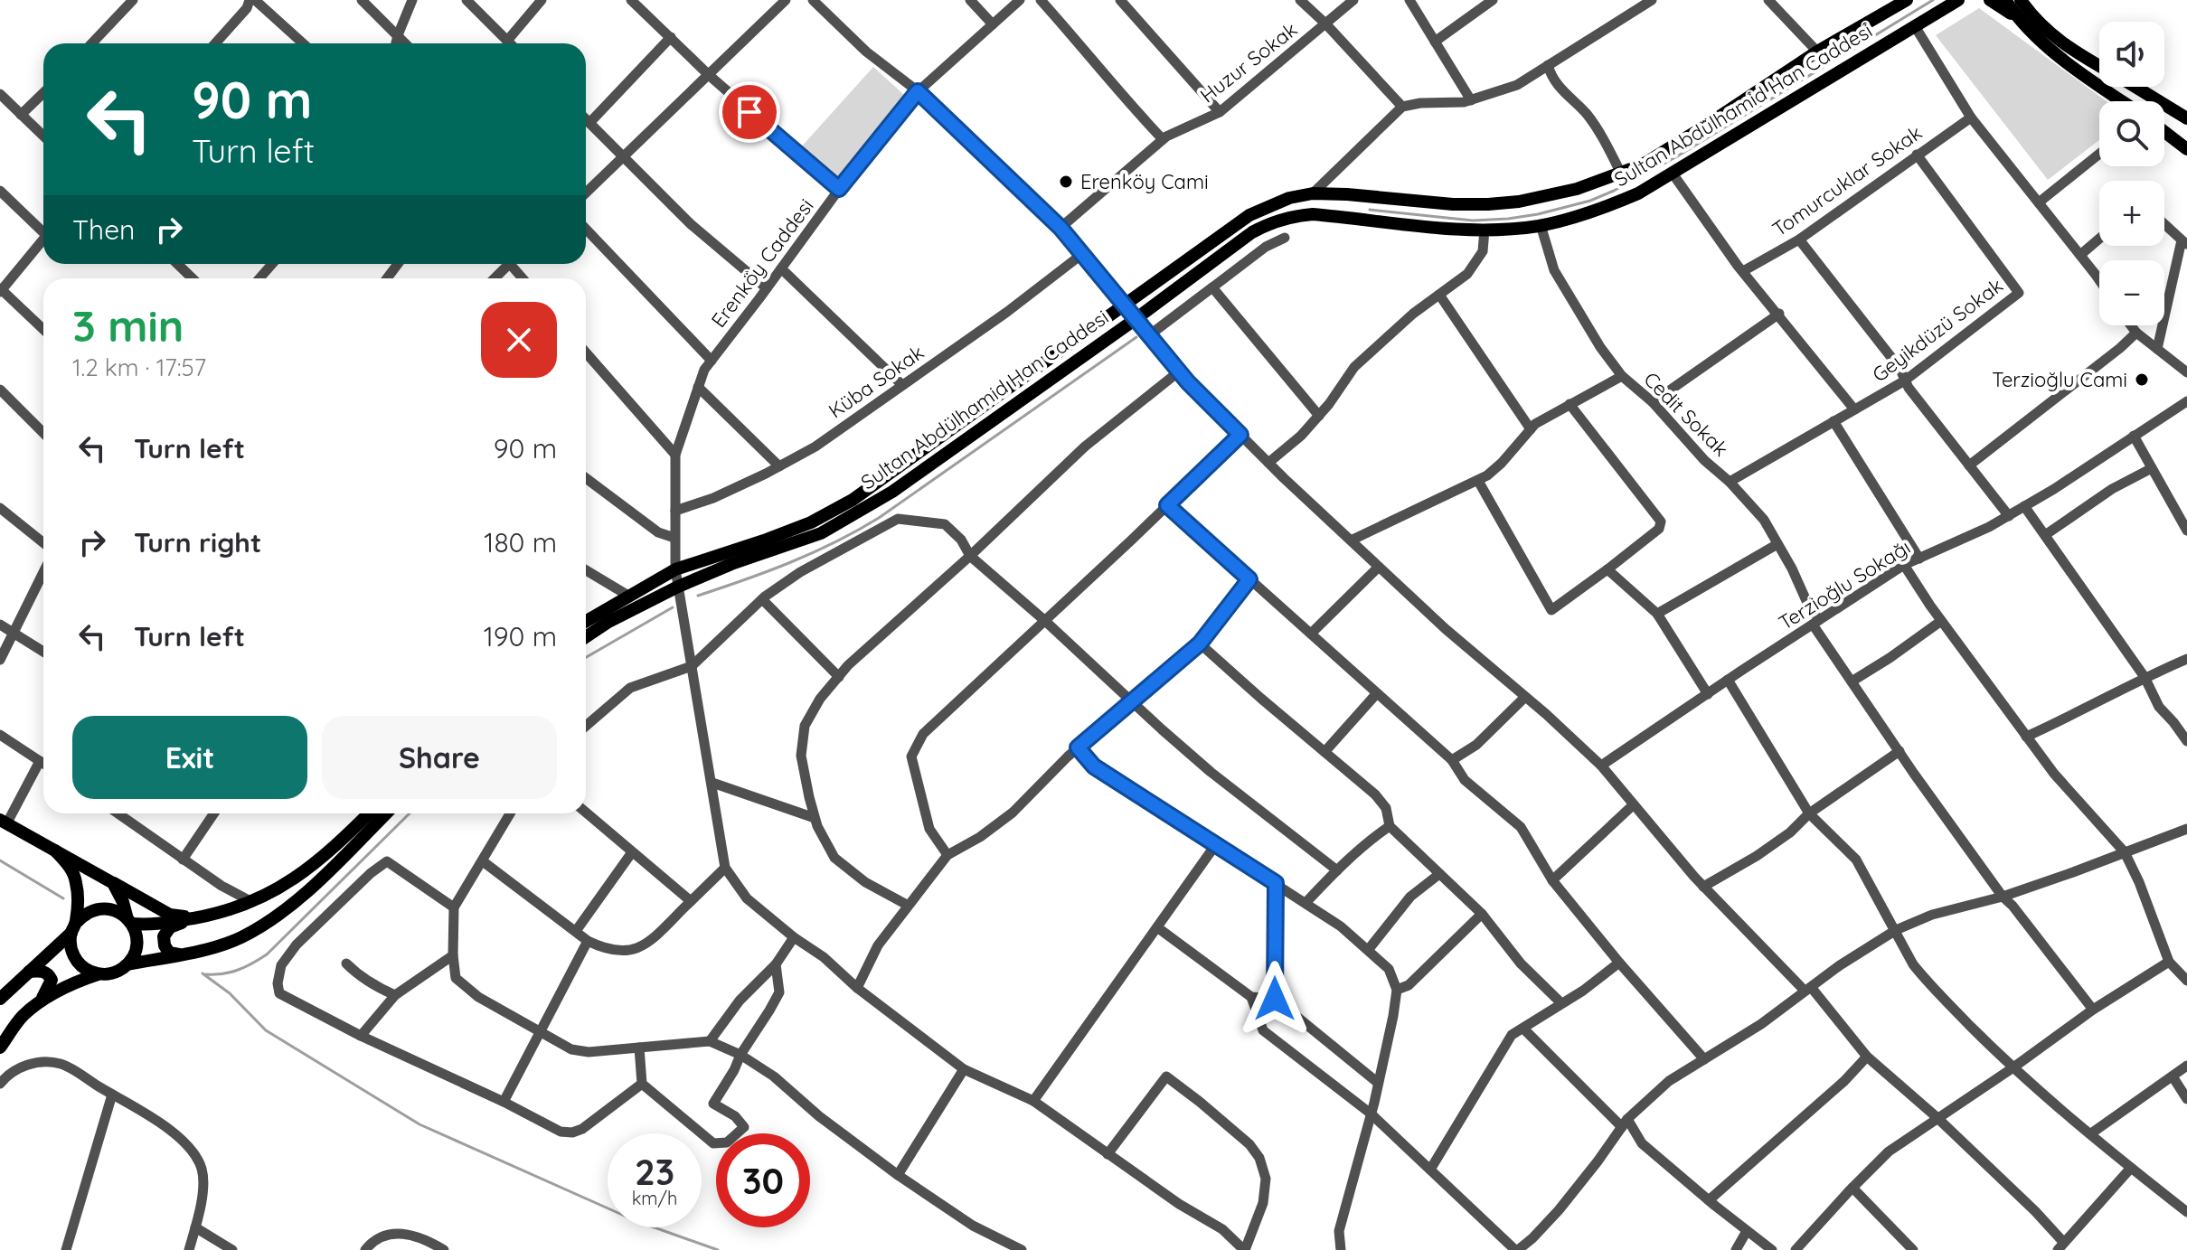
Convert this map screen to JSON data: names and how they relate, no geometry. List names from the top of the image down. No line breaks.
{"streets":{"main road":["Sultan Abdülhamid Han Caddesi"],"street":["Huzur Sokak","Tomurcuklar Sokak","Erenköy Caddesi","Geyikdüzü Sokak","Küba Sokak","Cedit Sokak","Terzioğlu Sokağı"]},"crossings":[["Sultan Abdülhamid Han Caddesi","Erenköy Caddesi"],["Sultan Abdülhamid Han Caddesi","Cedit Sokak"],["Tomurcuklar Sokak","Geyikdüzü Sokak"],["Erenköy Caddesi","Küba Sokak"],["Geyikdüzü Sokak","Cedit Sokak"],["Cedit Sokak","Terzioğlu Sokağı"]],"places":["Erenköy Cami","Terzioğlu Cami"],"page":{"map_buttons":["+","−"],"turn":["90 m","Turn left"],"then":"Then","heading":["3 min","1.2 km · 17:57"],"list":[{"name":"Turn left","value":"90 m"},{"name":"Turn right","value":"180 m"},{"name":"Turn left","value":"190 m"}],"buttons":["Exit","Share"],"speed":"23 km/h","limit":"30"}}
